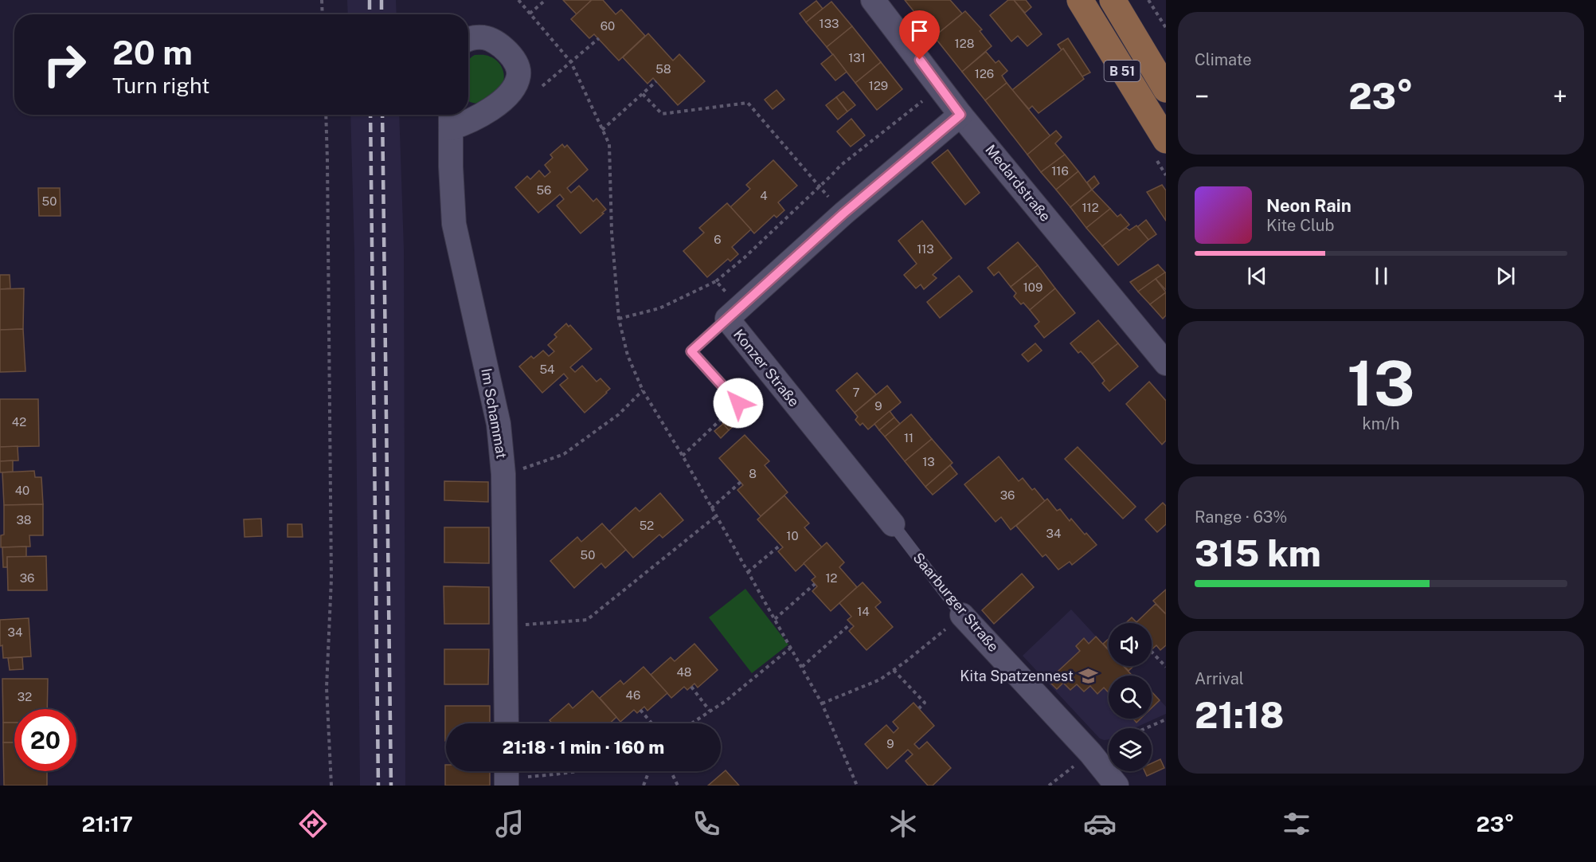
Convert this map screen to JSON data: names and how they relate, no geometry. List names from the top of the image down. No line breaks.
{"streets":{"main road":["B 51"],"street":["Medardstraße","Konzer Straße","Im Schammat","Saarburger Straße"]},"crossings":[["Medardstraße","Konzer Straße"],["Konzer Straße","Saarburger Straße"]],"places":{"school or university":["Kita Spatzennest"]},"house_numbers":["133","60","128","131","58","126","129","116","56","4","50","112","6","113","109","54","7","9","42","11","13","8","40","36","38","52","34","10","50","36","12","14","34","48","46","32","9"],"page":{"tile":["Climate",["13","km/h"],["Range · 63%","315 km"],["Arrival","21:18"]],"turn":["20 m","Turn right"],"heat":["−","23°","+"],"song":["Neon Rain","Kite Club"],"limit":"20","trip":"21:18 · 1 min · 160 m","tabs":["21:17","23°"]}}
